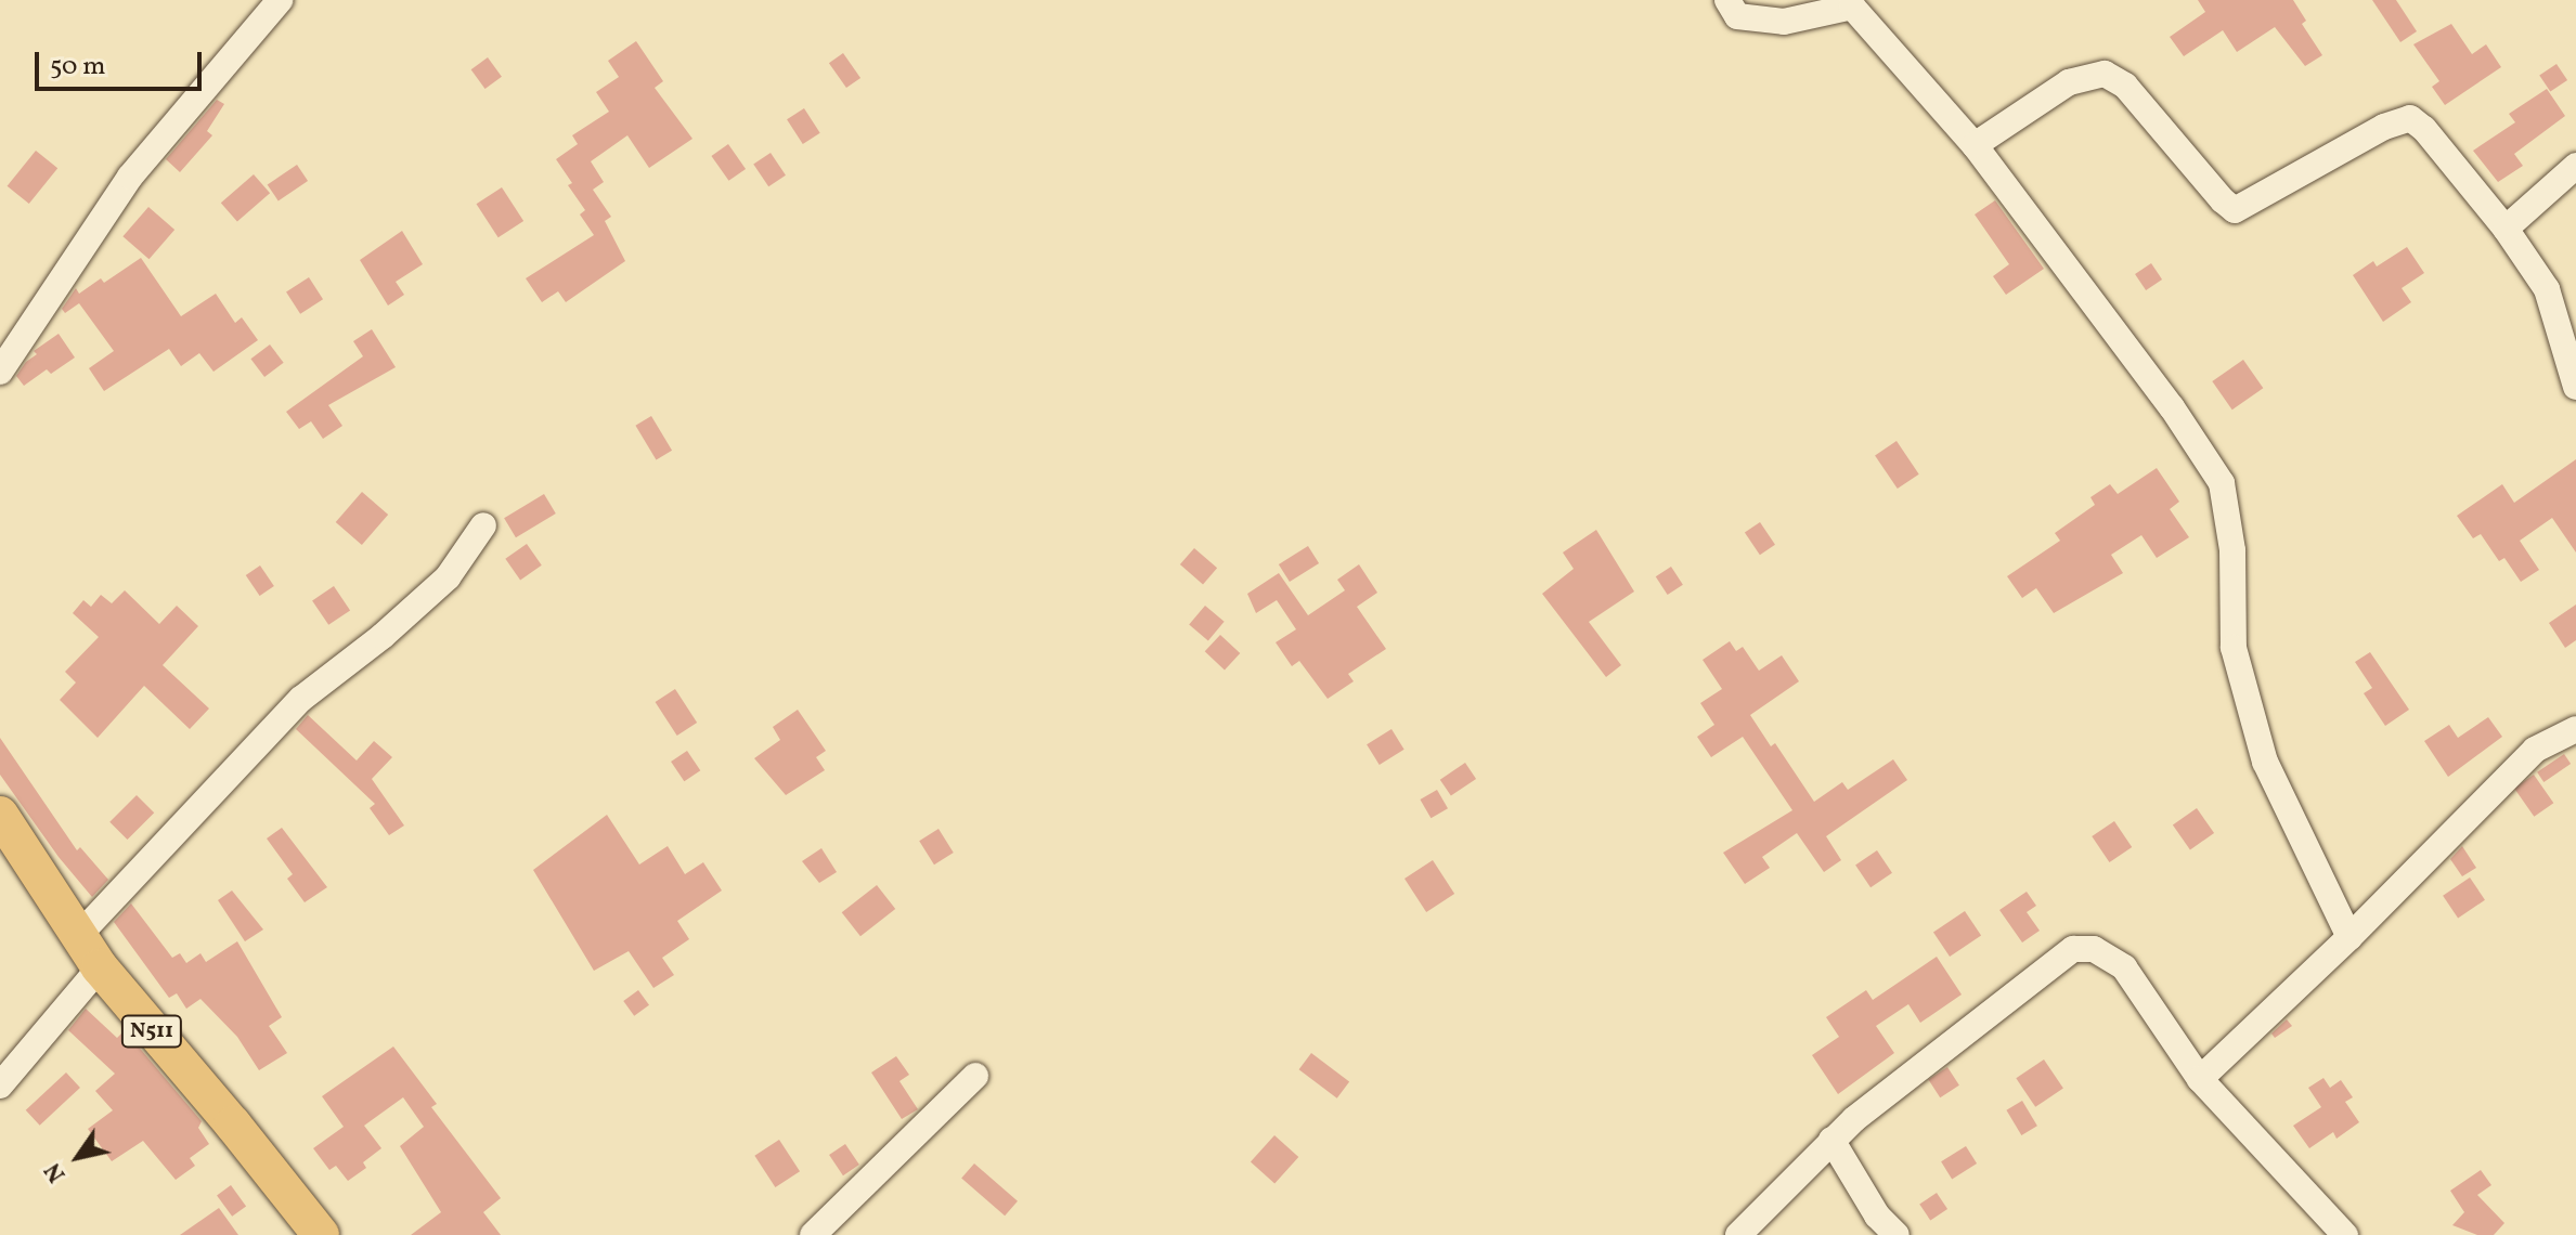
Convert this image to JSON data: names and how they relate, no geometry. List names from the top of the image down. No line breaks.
{"streets":{"highway":["N511"]},"scale_bar":"50 m","north":"bottom left"}
